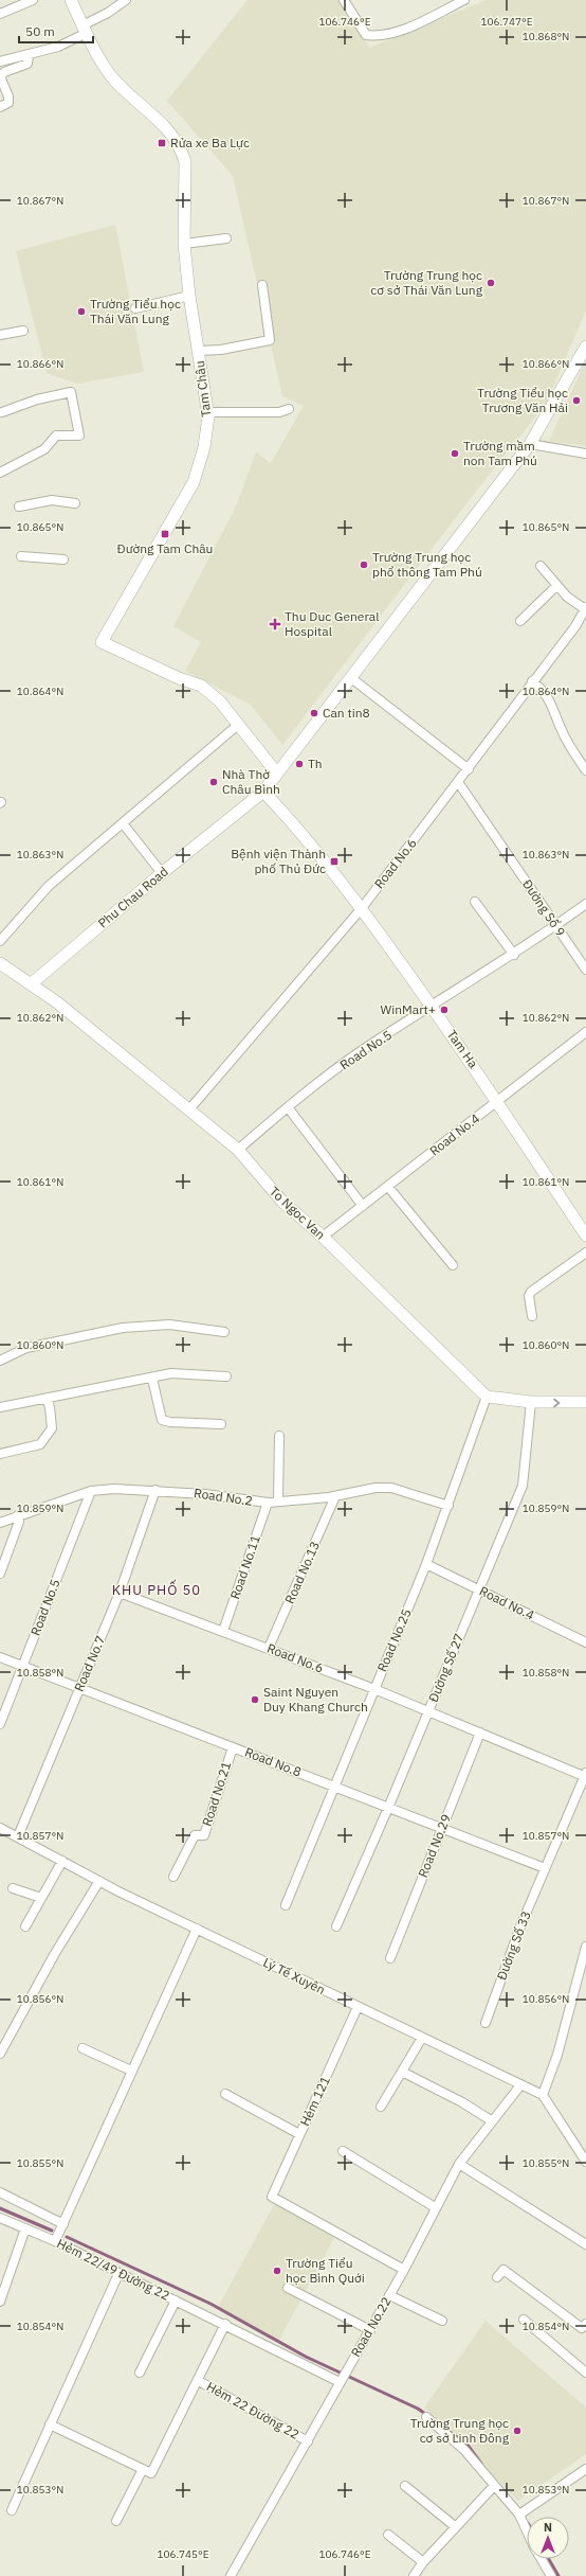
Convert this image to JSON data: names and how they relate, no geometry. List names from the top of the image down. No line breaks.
{"streets":{"street":["Tam Châu","Road No.6","Phu Chau Road","Đường Số 9","Tam Ha","Road No.5","Road No.4","To Ngoc Van","Road No.2","Road No.11","Road No.13","Road No.25","Road No.7","Đường Số 27","Road No.8","Road No.21","Road No.29","Đường Số 33","Lý Tế Xuyên","Hẻm 121","Hẻm 22/49 Đường 22","Road No.22","Hẻm 22 Đường 22"]},"crossings":[["Tam Châu","Phu Chau Road"],["Road No.6","Đường Số 9"],["Road No.6","Tam Ha"],["Road No.6","To Ngoc Van"],["Road No.6","Road No.11"],["Road No.6","Road No.13"],["Road No.6","Road No.25"],["Road No.6","Road No.7"],["Road No.6","Đường Số 27"],["Road No.6","Road No.29"],["Road No.6","Đường Số 33"],["Phu Chau Road","Tam Ha"],["Phu Chau Road","To Ngoc Van"],["Đường Số 9","Road No.5"],["Tam Ha","Road No.5"],["Tam Ha","Road No.4"],["Road No.5","To Ngoc Van"],["Road No.5","Road No.2"],["Road No.5","Road No.8"],["Road No.4","To Ngoc Van"],["Road No.4","Road No.25"],["Road No.4","Đường Số 27"],["To Ngoc Van","Road No.25"],["Road No.2","Road No.11"],["Road No.2","Road No.13"],["Road No.2","Road No.25"],["Road No.2","Road No.7"],["Road No.25","Road No.8"],["Road No.7","Road No.8"],["Road No.7","Lý Tế Xuyên"],["Đường Số 27","Road No.8"],["Road No.8","Road No.21"],["Road No.8","Road No.29"],["Road No.8","Đường Số 33"],["Lý Tế Xuyên","Hẻm 121"],["Lý Tế Xuyên","Road No.22"],["Hẻm 121","Road No.22"],["Hẻm 22/49 Đường 22","Road No.22"],["Hẻm 22/49 Đường 22","Hẻm 22 Đường 22"],["Road No.22","Hẻm 22 Đường 22"]],"districts":["KHU PHỐ 50"],"places":{"transit":["Rửa xe Ba Lực","Đường Tam Châu","Bệnh viện Thành phố Thủ Đức"],"other":["Trường Trung học cơ sở Thái Văn Lung","Trường Tiểu học Thái Văn Lung","Trường Tiểu học Trương Văn Hải","Trường mầm non Tam Phú","Trường Trung học phổ thông Tam Phú","Can tin8","Th","Nhà Thờ Châu Bình","WinMart+","Saint Nguyen Duy Khang Church","Trường Tiểu học Bình Quới","Trường Trung học cơ sở Linh Đông"],"health":["Thu Duc General Hospital"]},"scale_bar":"50 m","north":"top","coordinates":["106.746°E","106.747°E","10.868°N","10.867°N","10.866°N","10.865°N","10.864°N","10.863°N","10.862°N","10.861°N","10.860°N","10.859°N","10.858°N","10.857°N","10.856°N","10.855°N","10.854°N","10.853°N","106.745°E"]}
